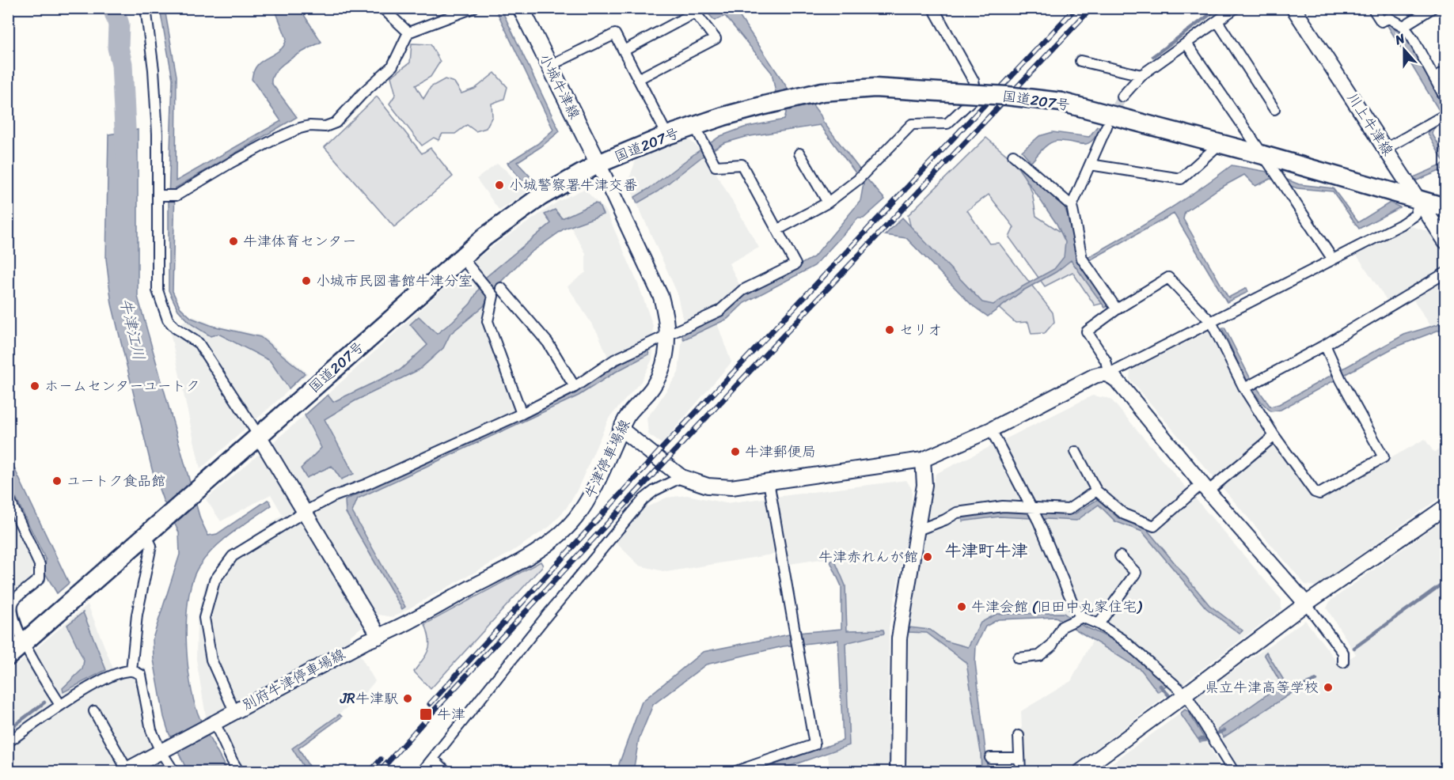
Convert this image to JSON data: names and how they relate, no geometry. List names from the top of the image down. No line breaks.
{"streets":{"highway":["国道207号"],"main road":["小城牛津線"],"street":["川上牛津線","牛津停車場線","別府牛津停車場線"]},"crossings":[["小城牛津線","国道207号"],["小城牛津線","牛津停車場線"],["国道207号","川上牛津線"],["国道207号","牛津停車場線"],["牛津停車場線","別府牛津停車場線"]],"districts":["牛津町牛津"],"water":["牛津江川"],"places":{"other":["小城警察署牛津交番","牛津体育センター","小城市民図書館牛津分室","セリオ","ホ－ムセンターユートク","牛津郵便局","ユートク食品館","牛津赤れんが館","牛津会館 (旧田中丸家住宅)","県立牛津高等学校","JR牛津駅"],"transit":["牛津"]},"north":"top"}
